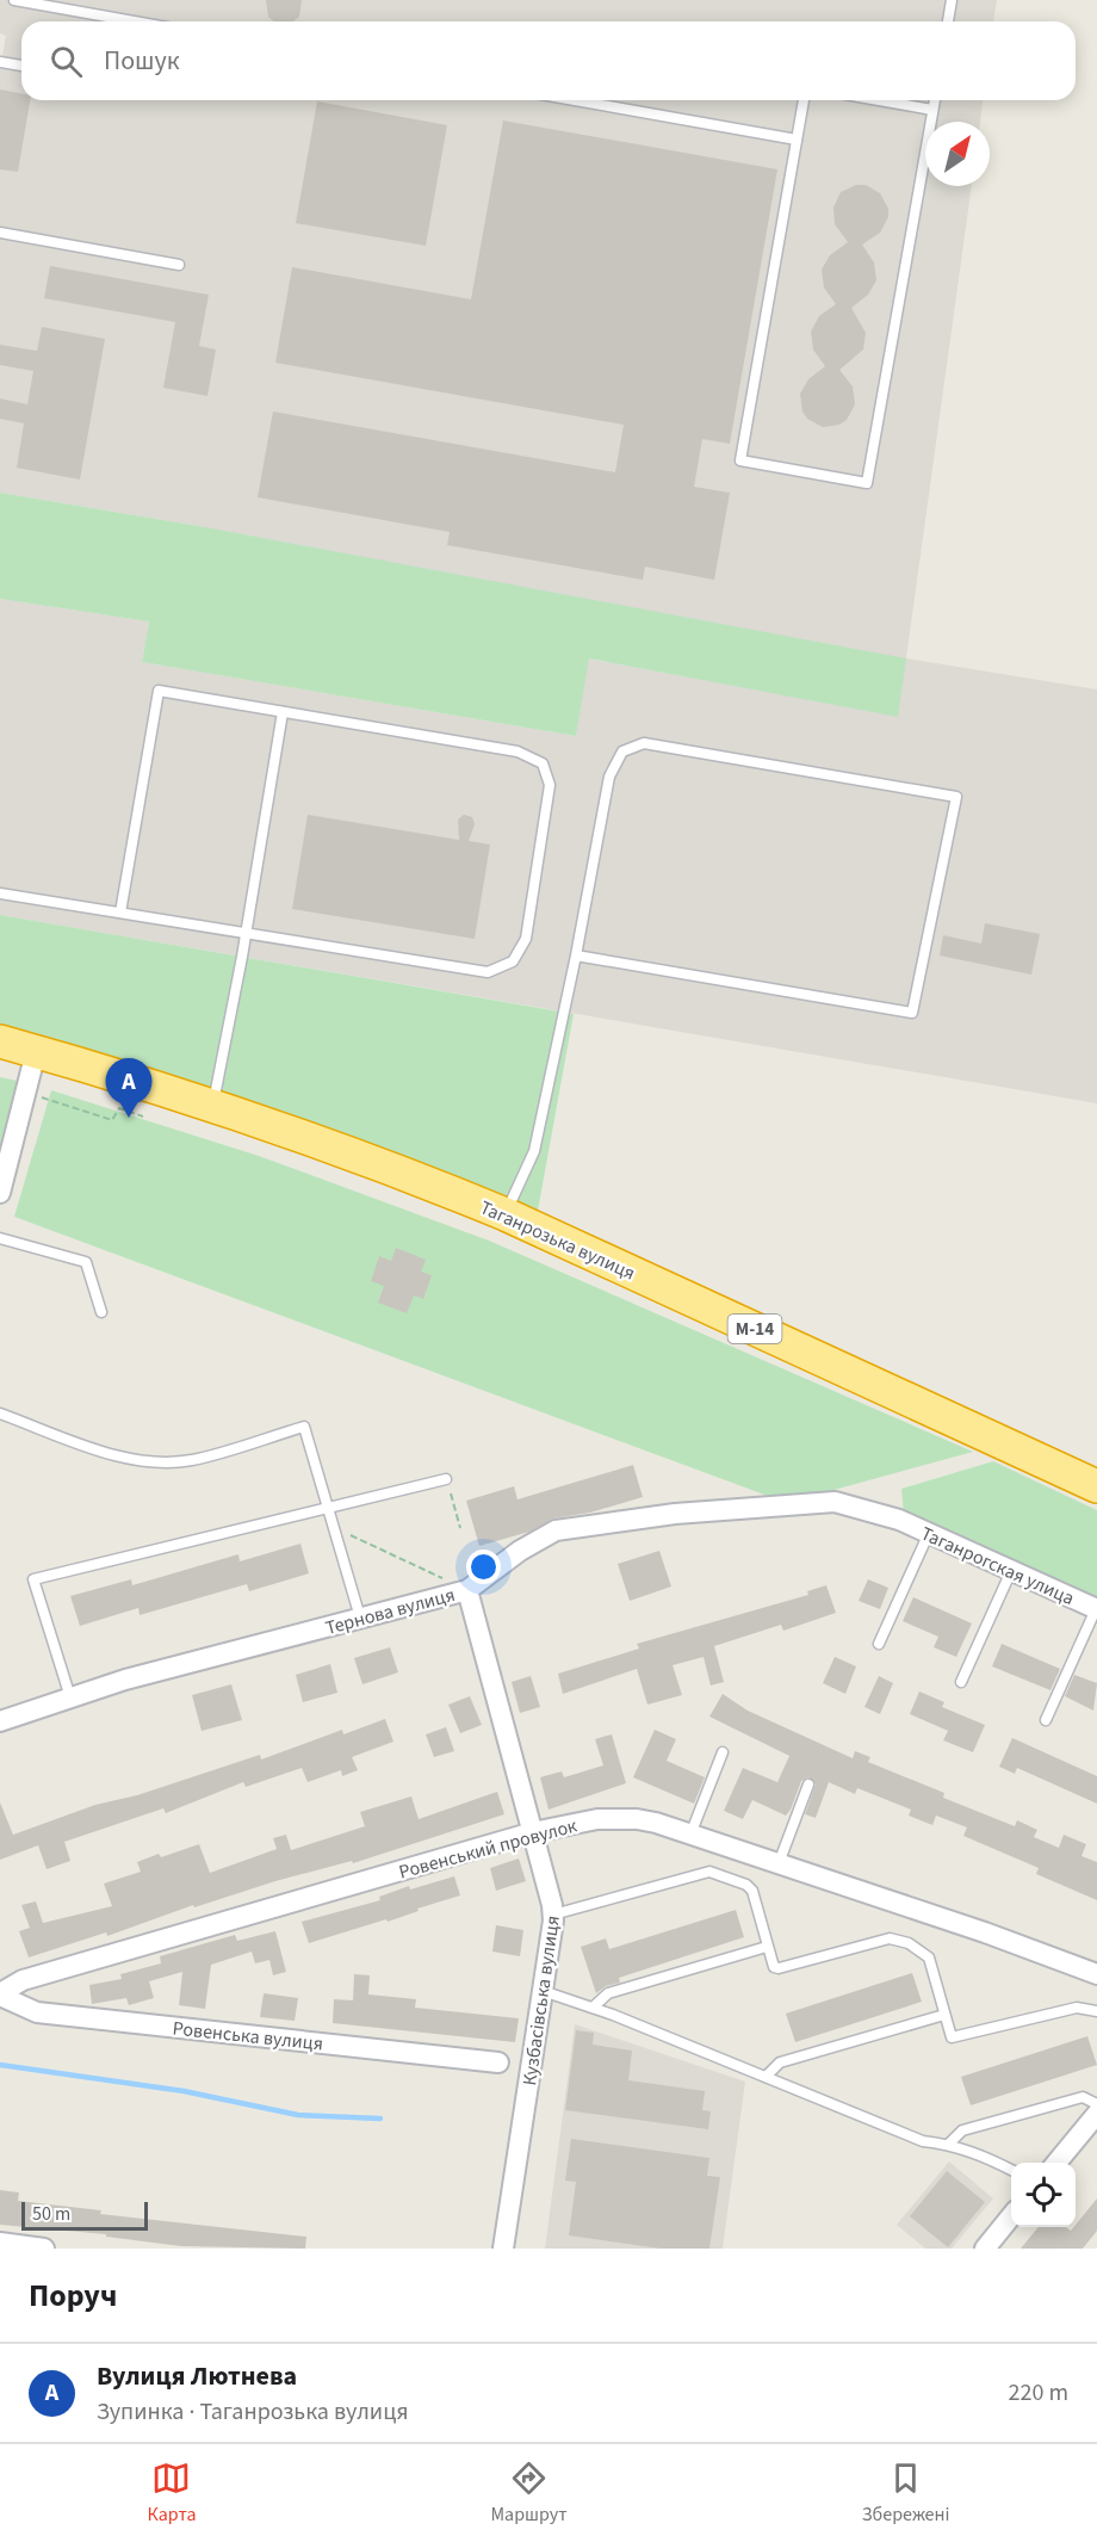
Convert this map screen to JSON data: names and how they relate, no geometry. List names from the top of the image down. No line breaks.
{"streets":{"highway":["Таганрозька вулиця","М-14"],"street":["Таганрогская улица","Тернова вулиця","Ровенський провулок","Кузбасівська вулиця","Ровенська вулиця"]},"crossings":[["Таганрогская улица","Тернова вулиця"],["Тернова вулиця","Кузбасівська вулиця"],["Ровенський провулок","Кузбасівська вулиця"],["Ровенський провулок","Ровенська вулиця"]],"scale_bar":"50 m","north":"top right","page":{"search":"Пошук","pins":"A","scale":"50 m","heading":"Поруч","list":[{"mark":"A","name":"Вулиця Лютнева","note":"Зупинка · Таганрозька вулиця","value":"220 m"}],"nav":["Карта","Маршрут","Збережені"]}}
